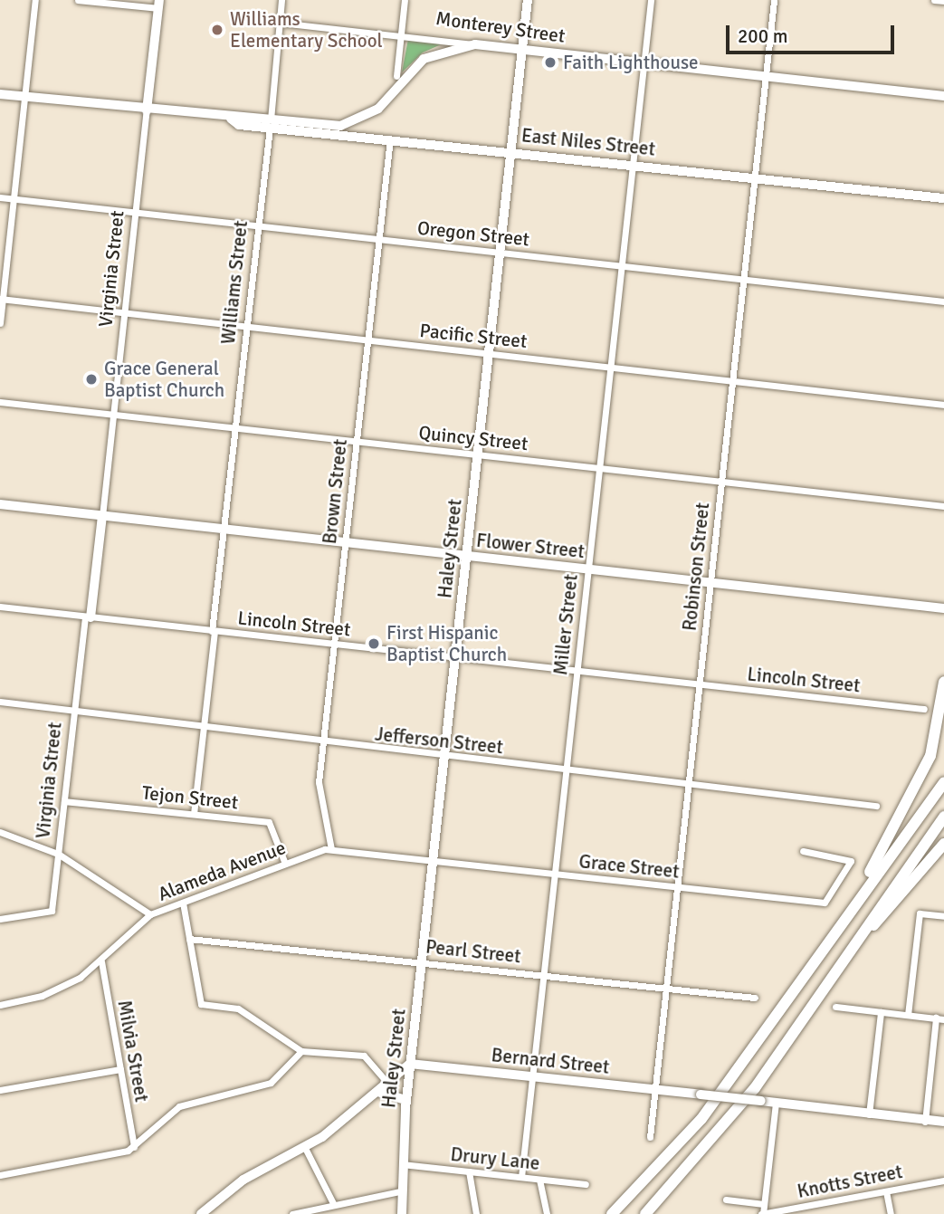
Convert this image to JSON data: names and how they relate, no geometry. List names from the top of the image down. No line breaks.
{"streets":{"main road":["Monterey Street","East Niles Street","Virginia Street","Flower Street","Haley Street","Bernard Street"],"street":["Oregon Street","Williams Street","Pacific Street","Quincy Street","Brown Street","Robinson Street","Lincoln Street","Miller Street","Jefferson Street","Tejon Street","Grace Street","Alameda Avenue","Pearl Street","Milvia Street","Drury Lane","Knotts Street"]},"crossings":[["Monterey Street","East Niles Street"],["Monterey Street","Williams Street"],["Monterey Street","Haley Street"],["Monterey Street","Robinson Street"],["Monterey Street","Miller Street"],["East Niles Street","Virginia Street"],["East Niles Street","Williams Street"],["East Niles Street","Brown Street"],["East Niles Street","Haley Street"],["East Niles Street","Robinson Street"],["East Niles Street","Miller Street"],["Oregon Street","Virginia Street"],["Oregon Street","Williams Street"],["Oregon Street","Brown Street"],["Oregon Street","Haley Street"],["Oregon Street","Robinson Street"],["Oregon Street","Miller Street"],["Virginia Street","Pacific Street"],["Virginia Street","Quincy Street"],["Virginia Street","Flower Street"],["Virginia Street","Lincoln Street"],["Virginia Street","Jefferson Street"],["Virginia Street","Tejon Street"],["Williams Street","Pacific Street"],["Williams Street","Quincy Street"],["Williams Street","Flower Street"],["Williams Street","Lincoln Street"],["Williams Street","Jefferson Street"],["Williams Street","Tejon Street"],["Pacific Street","Brown Street"],["Pacific Street","Haley Street"],["Pacific Street","Robinson Street"],["Pacific Street","Miller Street"],["Quincy Street","Brown Street"],["Quincy Street","Haley Street"],["Quincy Street","Robinson Street"],["Quincy Street","Miller Street"],["Brown Street","Flower Street"],["Brown Street","Lincoln Street"],["Brown Street","Jefferson Street"],["Brown Street","Grace Street"],["Brown Street","Alameda Avenue"],["Flower Street","Haley Street"],["Flower Street","Robinson Street"],["Flower Street","Miller Street"],["Haley Street","Lincoln Street"],["Haley Street","Jefferson Street"],["Haley Street","Grace Street"],["Haley Street","Pearl Street"],["Haley Street","Bernard Street"],["Haley Street","Drury Lane"],["Robinson Street","Lincoln Street"],["Robinson Street","Jefferson Street"],["Robinson Street","Grace Street"],["Robinson Street","Pearl Street"],["Robinson Street","Bernard Street"],["Lincoln Street","Miller Street"],["Miller Street","Jefferson Street"],["Miller Street","Grace Street"],["Miller Street","Pearl Street"],["Miller Street","Bernard Street"],["Miller Street","Drury Lane"],["Tejon Street","Alameda Avenue"],["Grace Street","Alameda Avenue"],["Alameda Avenue","Milvia Street"]],"places":["Williams Elementary School","Faith Lighthouse","Grace General Baptist Church","First Hispanic Baptist Church"],"scale_bar":"200 m"}
